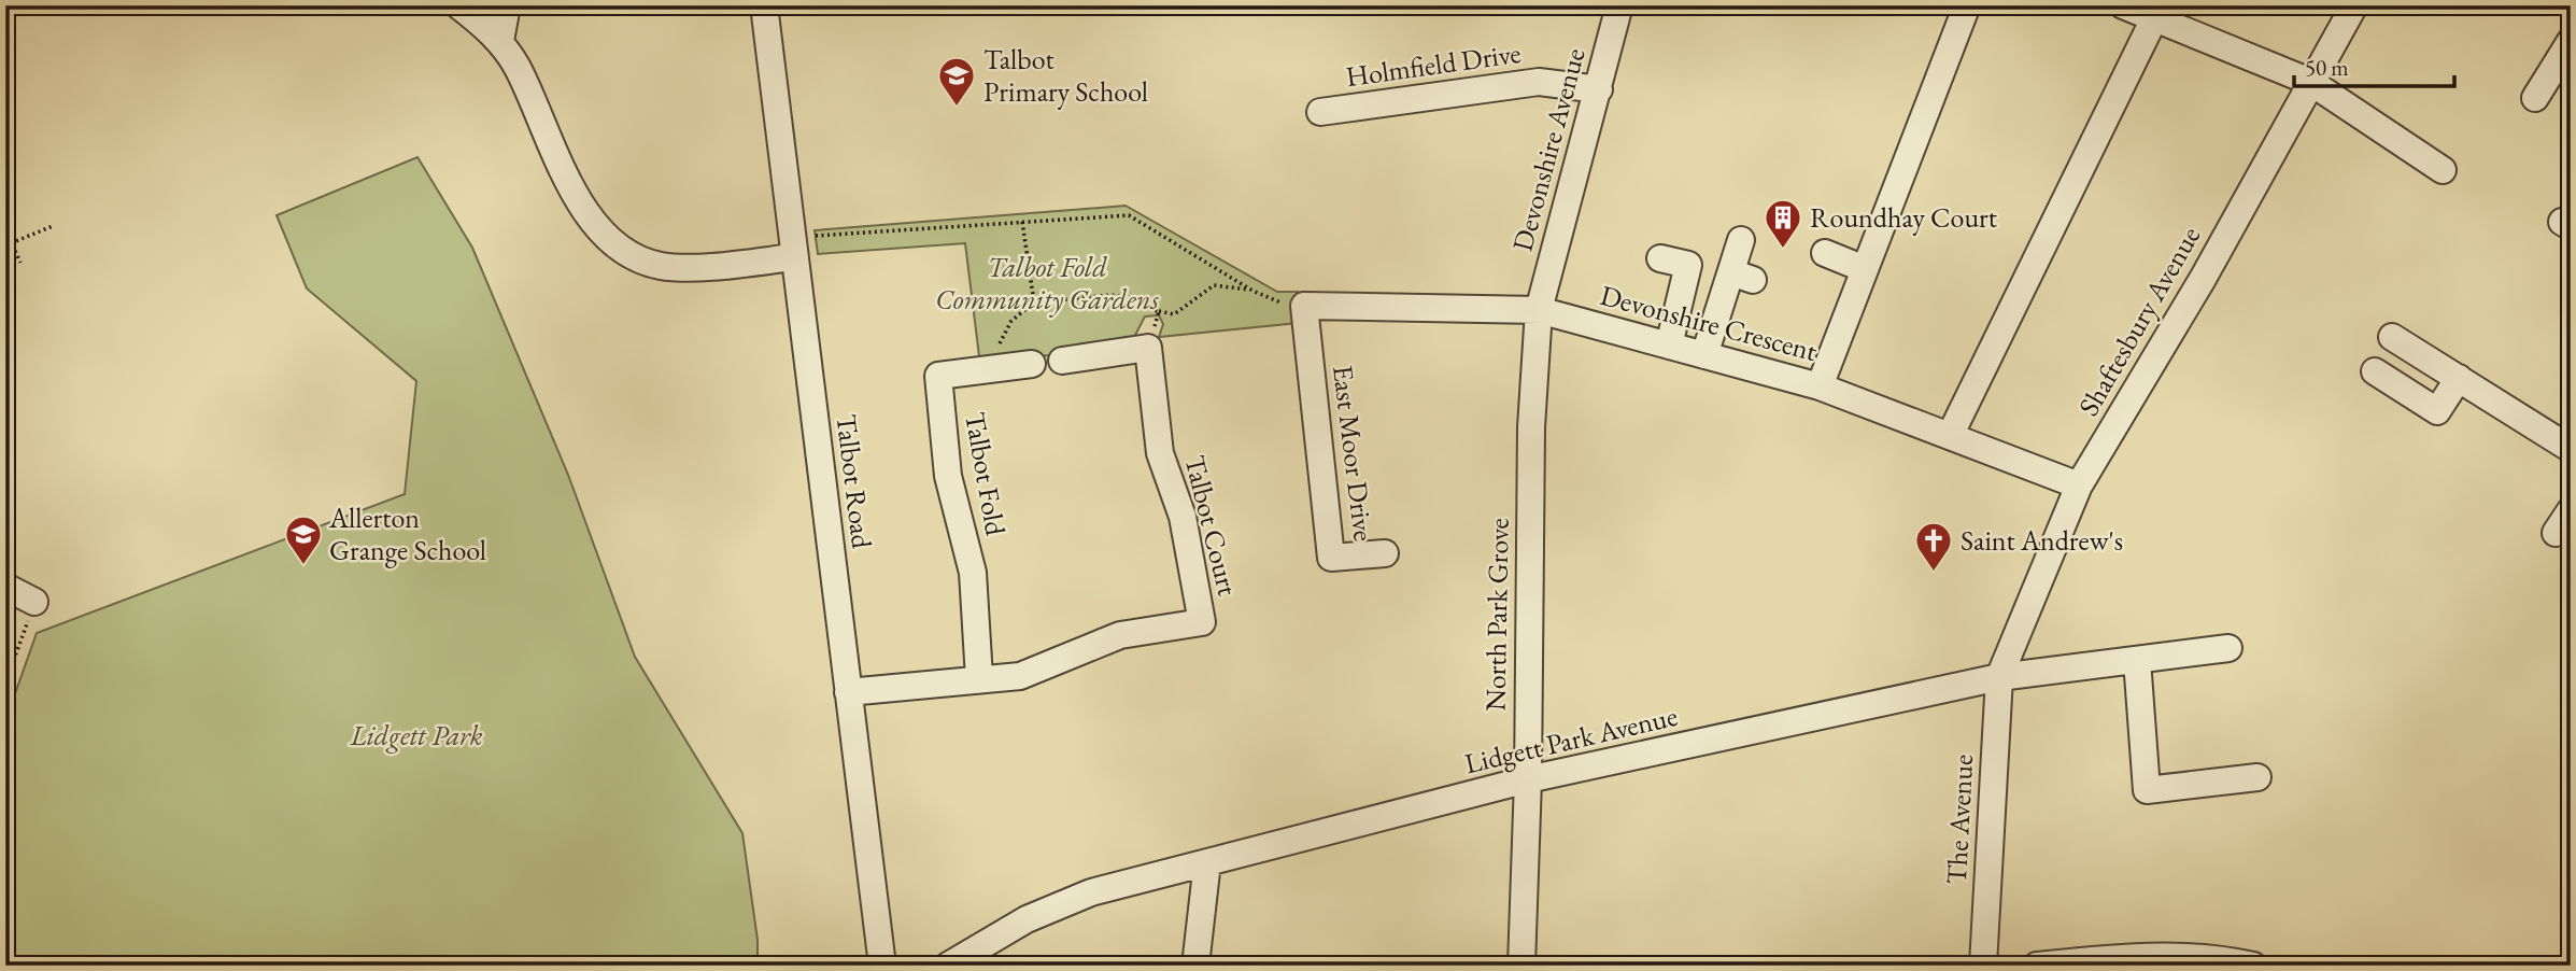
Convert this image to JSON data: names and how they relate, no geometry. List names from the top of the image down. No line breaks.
{"streets":{"street":["Holmfield Drive","Devonshire Avenue","Shaftesbury Avenue","Devonshire Crescent","East Moor Drive","Talbot Fold","Talbot Road","Talbot Court","North Park Grove","Lidgett Park Avenue","The Avenue"]},"crossings":[["Holmfield Drive","Devonshire Avenue"],["Devonshire Avenue","Devonshire Crescent"],["Devonshire Avenue","North Park Grove"],["Shaftesbury Avenue","Devonshire Crescent"],["Shaftesbury Avenue","Lidgett Park Avenue"],["Shaftesbury Avenue","The Avenue"],["Devonshire Crescent","East Moor Drive"],["Devonshire Crescent","North Park Grove"],["Talbot Fold","Talbot Court"],["Talbot Road","Talbot Court"],["North Park Grove","Lidgett Park Avenue"],["Lidgett Park Avenue","The Avenue"]],"parks":["Talbot Fold Community Gardens","Lidgett Park"],"places":{"school or university":["Talbot Primary School","Allerton Grange School"],"building":["Roundhay Court"],"church":["Saint Andrew's"]},"scale_bar":"50 m"}
